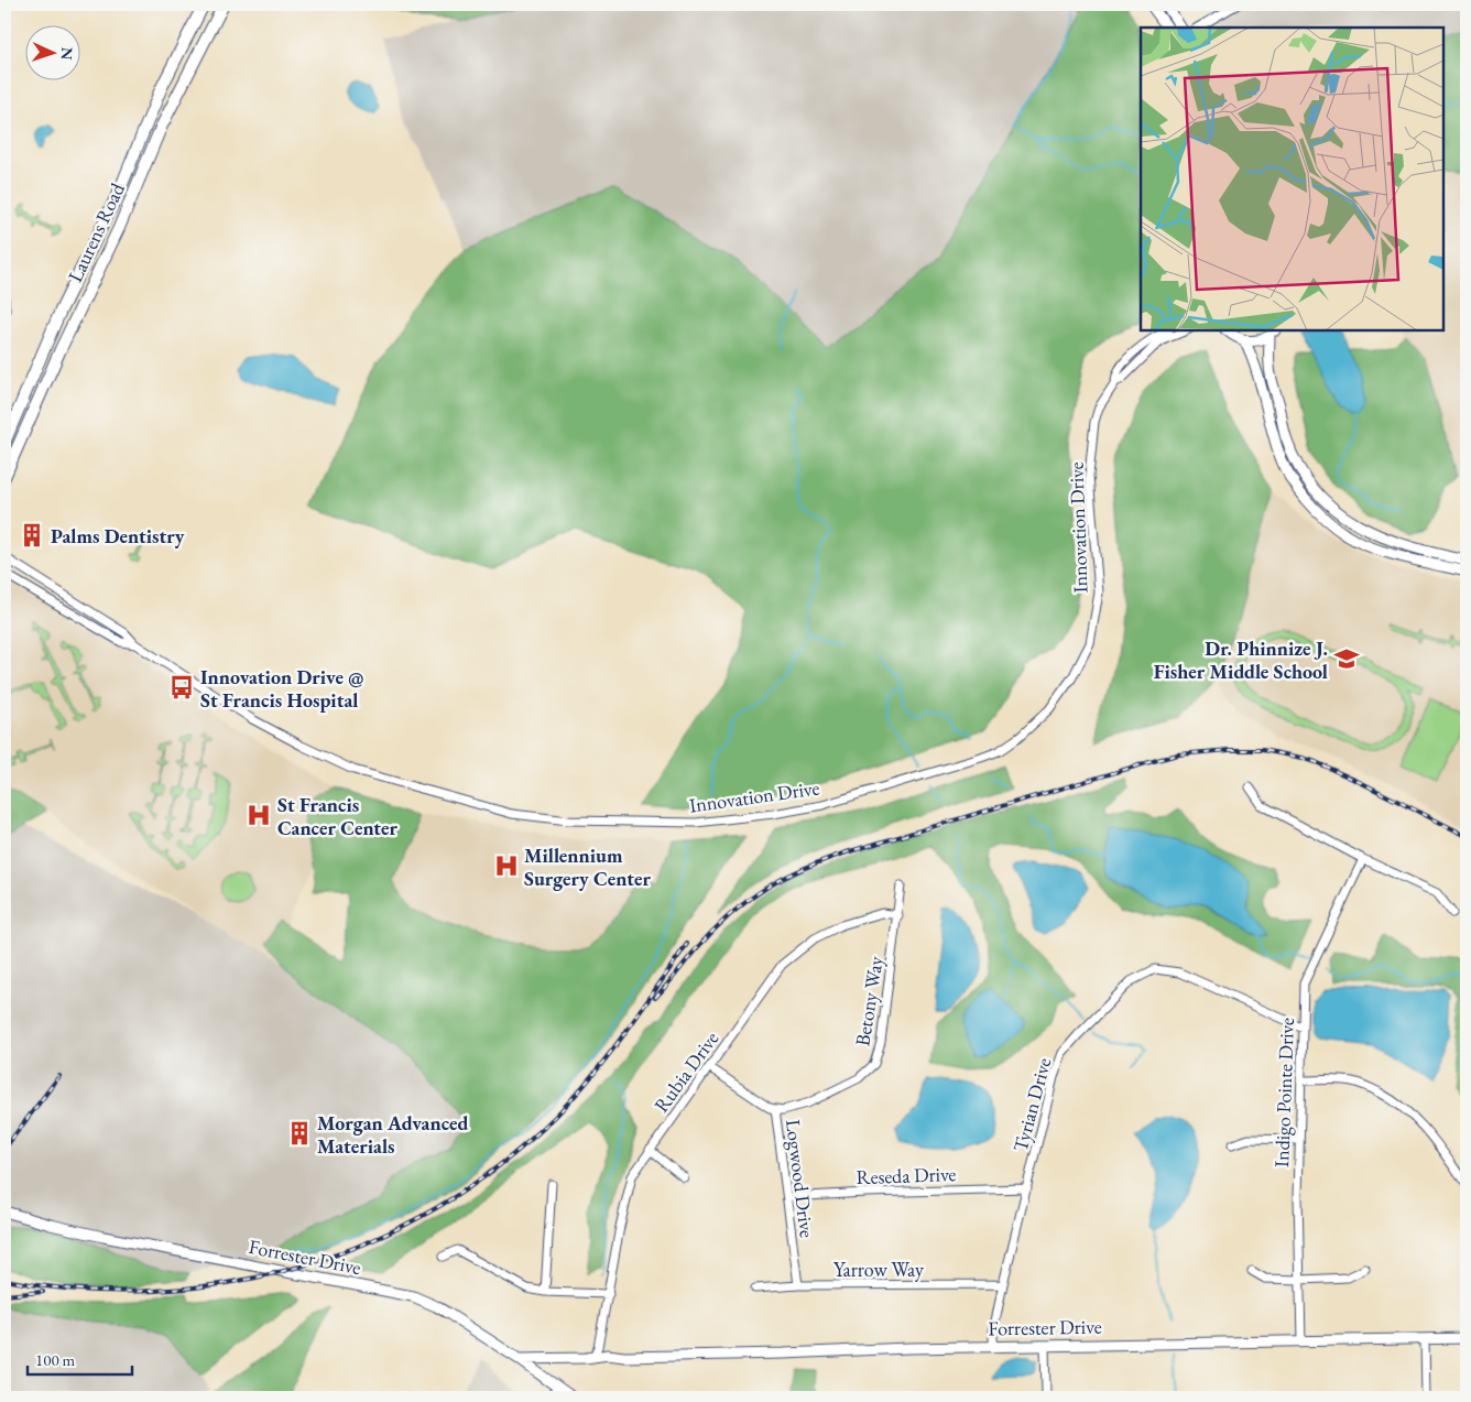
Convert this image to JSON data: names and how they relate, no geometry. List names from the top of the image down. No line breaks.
{"streets":{"main road":["Laurens Road"],"street":["Innovation Drive","Betony Way","Rubia Drive","Indigo Pointe Drive","Tyrian Drive","Reseda Drive","Logwood Drive","Forrester Drive","Yarrow Way"]},"crossings":[["Betony Way","Rubia Drive"],["Betony Way","Logwood Drive"],["Rubia Drive","Forrester Drive"],["Indigo Pointe Drive","Tyrian Drive"],["Indigo Pointe Drive","Forrester Drive"],["Tyrian Drive","Reseda Drive"],["Tyrian Drive","Forrester Drive"],["Tyrian Drive","Yarrow Way"],["Reseda Drive","Logwood Drive"],["Logwood Drive","Yarrow Way"]],"places":{"building":["Palms Dentistry","Morgan Advanced Materials"],"school or university":["Dr. Phinnize J. Fisher Middle School"],"bus stop":["Innovation Drive @ St Francis Hospital"],"hospital":["St Francis Cancer Center","Millennium Surgery Center"]},"scale_bar":"100 m","north":"right"}
